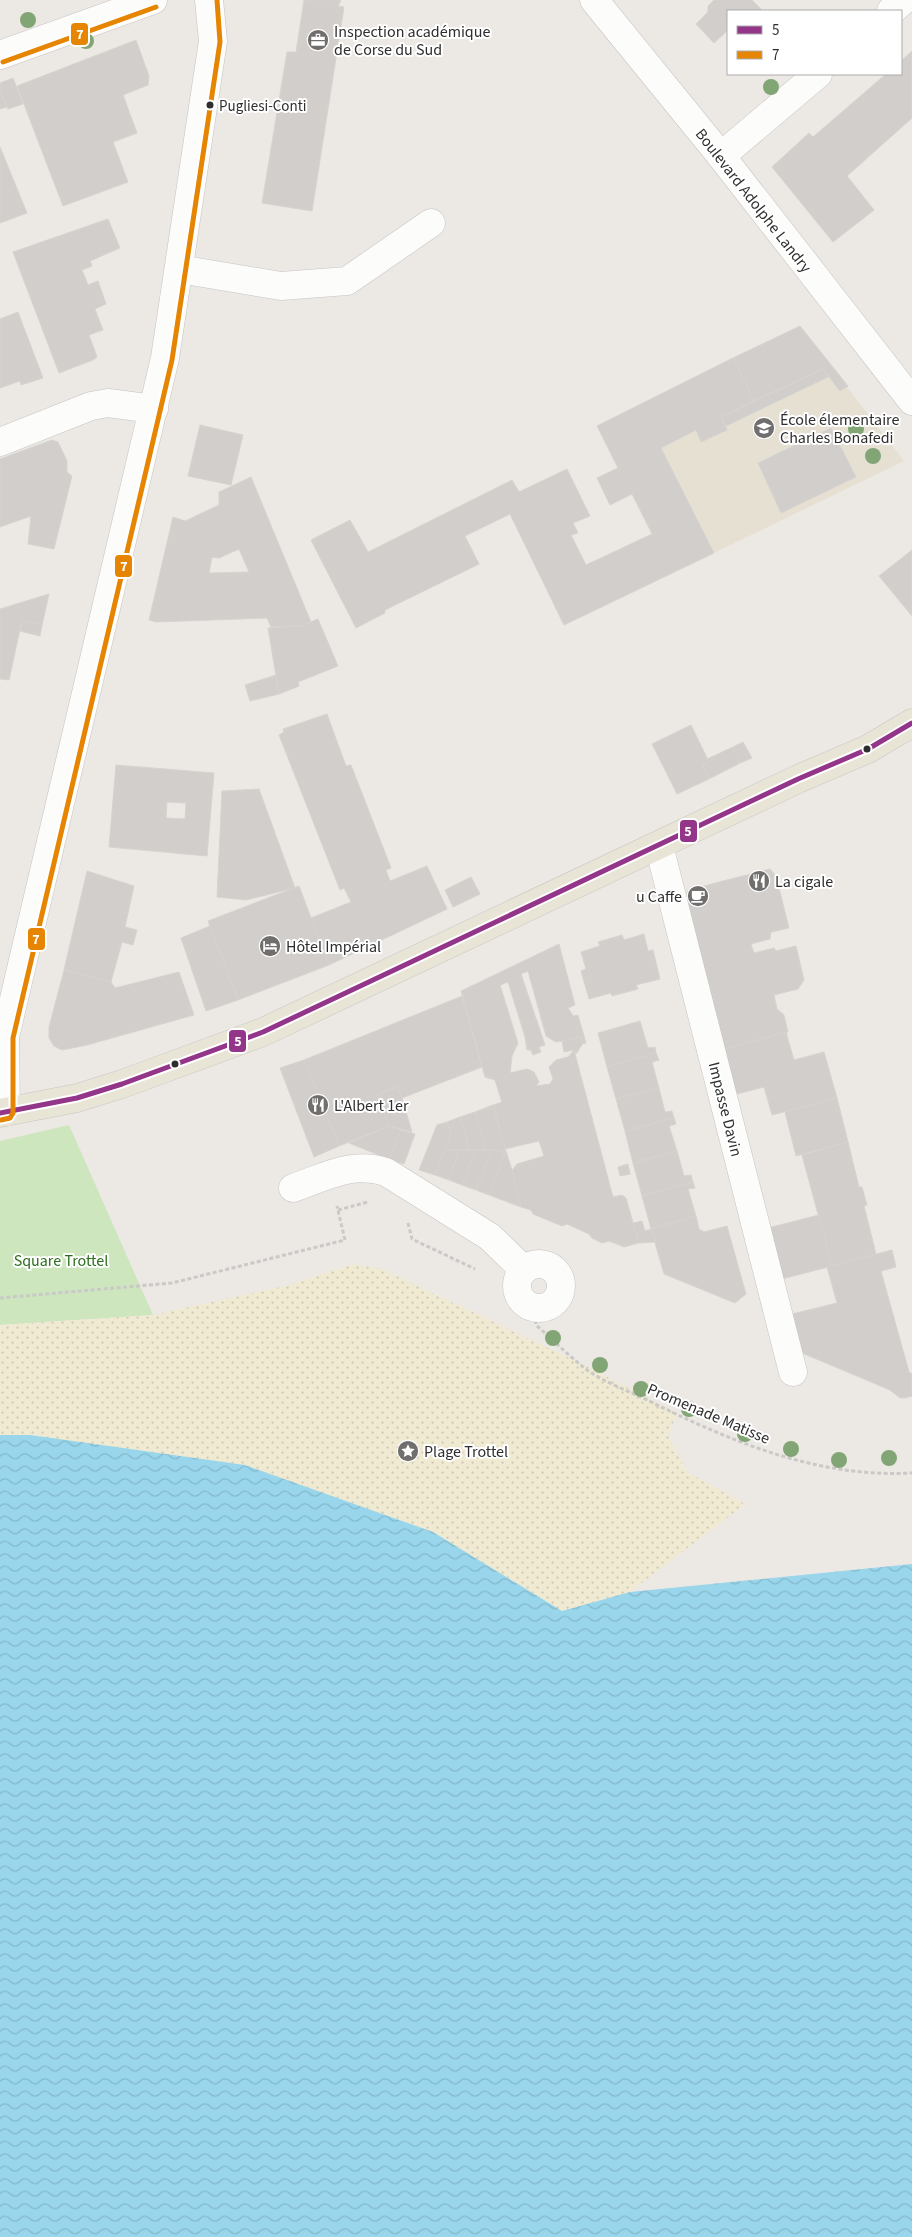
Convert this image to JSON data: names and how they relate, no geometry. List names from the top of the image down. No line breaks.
{"streets":{"street":["Boulevard Adolphe Landry","Impasse Davin"],"path":["Promenade Matisse"]},"parks":["Square Trottel"],"places":{"office":["Inspection académique de Corse du Sud"],"other":["Pugliesi-Conti"],"school or university":["École élementaire Charles Bonafedi"],"restaurant":["La cigale","L'Albert 1er"],"cafe":["u Caffe"],"hotel":["Hôtel Impérial"],"place":["Plage Trottel"]},"lines":["transit line 7","transit line 5"],"legend":["5","7"]}
